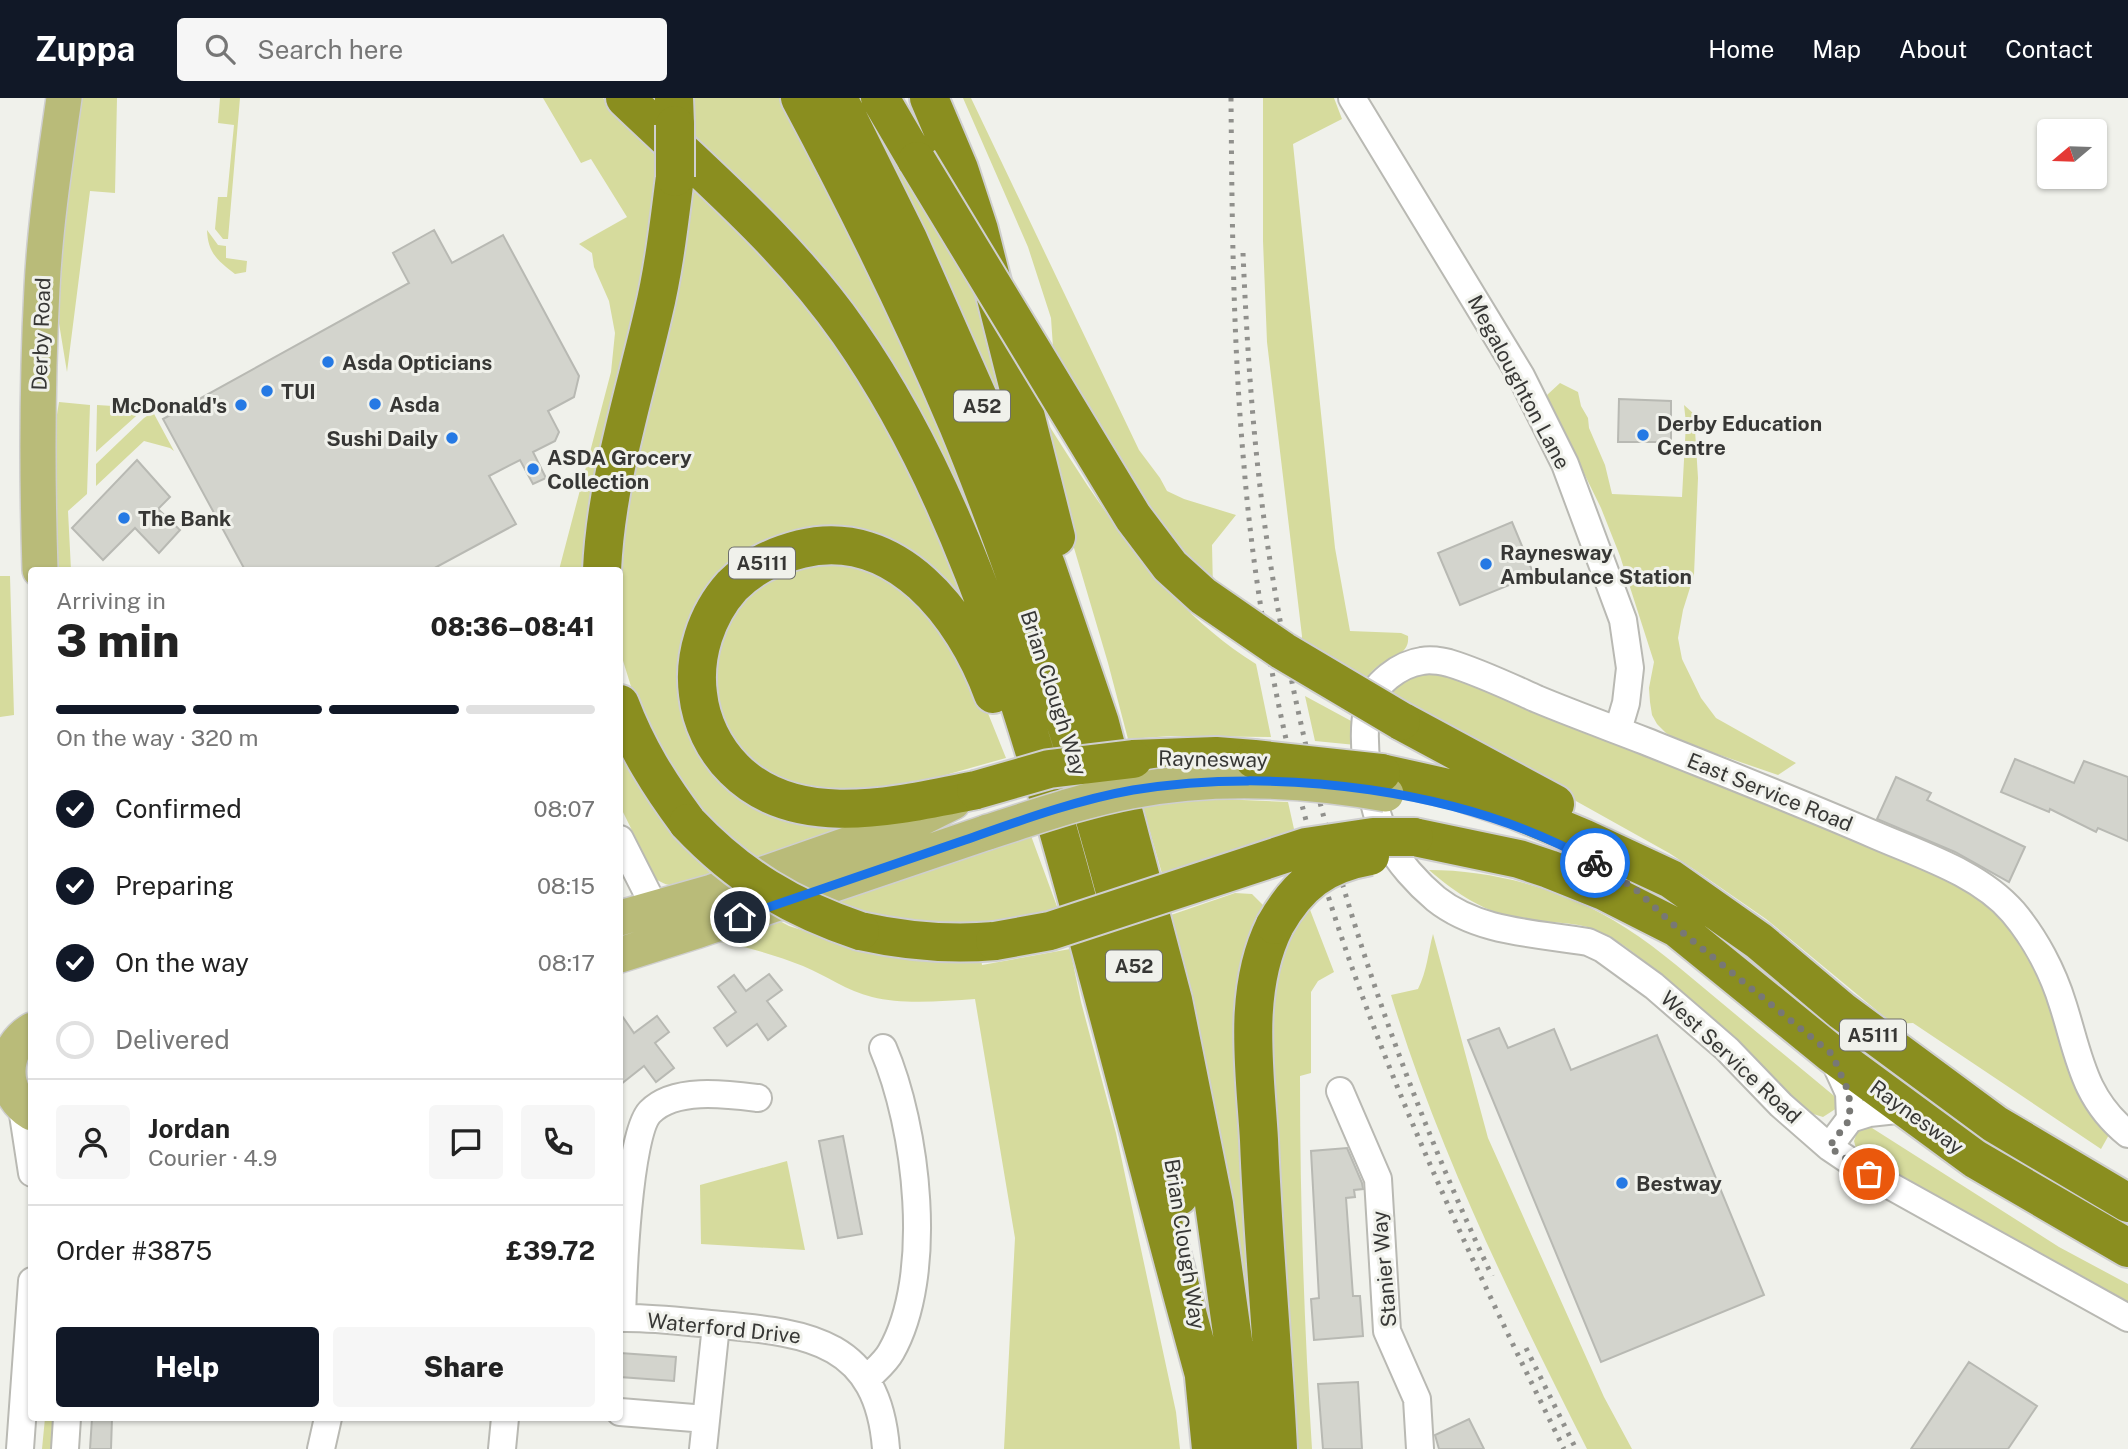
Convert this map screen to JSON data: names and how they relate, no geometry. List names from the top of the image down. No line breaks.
{"streets":{"highway":["A52","A5111","Brian Clough Way","Raynesway"],"main road":["Derby Road"],"street":["Megaloughton Lane","East Service Road","West Service Road","Stanier Way","Waterford Drive"]},"crossings":[["Megaloughton Lane","East Service Road"],["A5111","Raynesway"],["Raynesway","East Service Road"],["Raynesway","West Service Road"],["East Service Road","West Service Road"]],"places":["Asda Opticians","TUI","Asda","McDonald's","Derby Education Centre","Sushi Daily","ASDA Grocery Collection","The Bank","Raynesway Ambulance Station","Bestway"],"north":"left","page":{"header":"Zuppa","search":"Search here","nav":["Home","Map","About","Contact"],"heading":["3 min","Arriving in","08:36–08:41"],"panel":["Jordan","Courier · 4.9","Order #3875","£39.72"],"bar":"On the way · 320 m","list":[["Confirmed","08:07"],["Preparing","08:15"],["On the way","08:17"],"Delivered"],"buttons":["Help","Share"]}}
